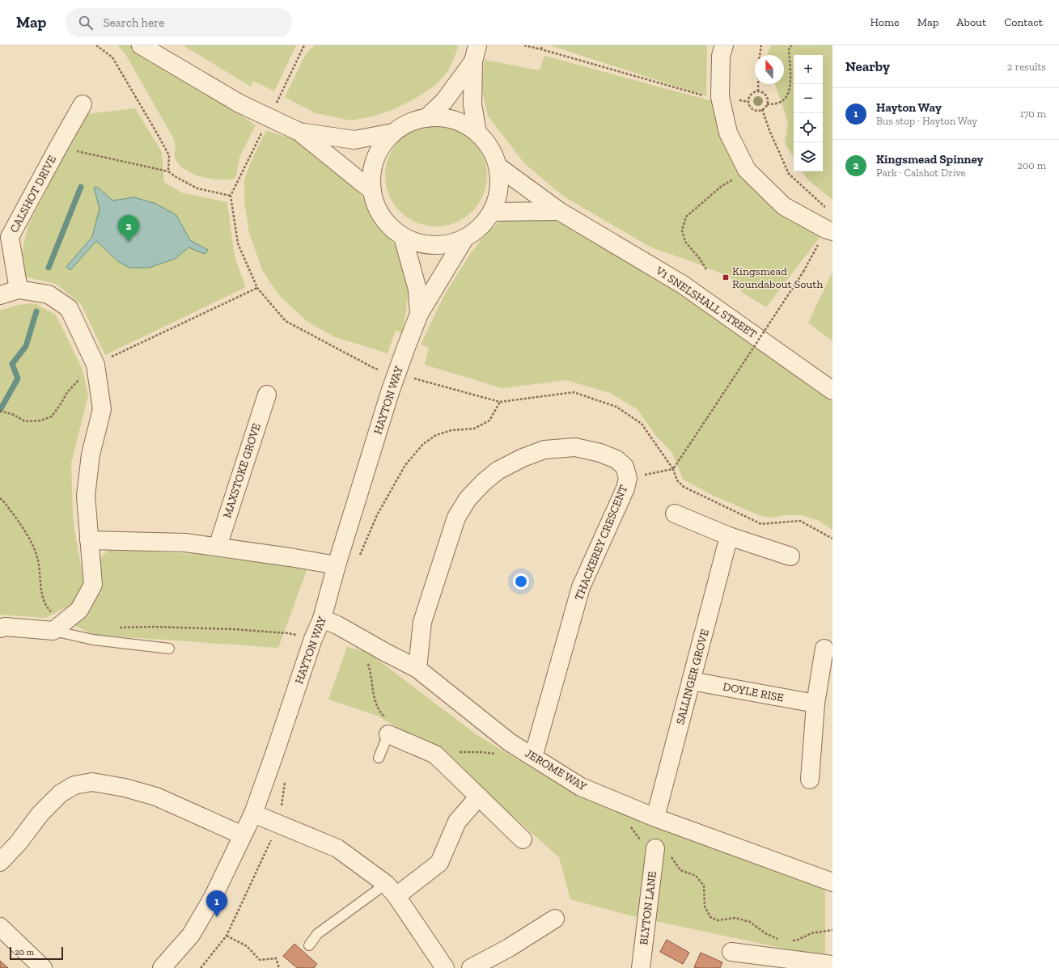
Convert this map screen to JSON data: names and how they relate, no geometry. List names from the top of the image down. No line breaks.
{"streets":{"street":["CALSHOT DRIVE","V1 SNELSHALL STREET","HAYTON WAY","MAXSTOKE GROVE","THACKEREY CRESCENT","SALLINGER GROVE","DOYLE RISE","JEROME WAY","BLYTON LANE"]},"crossings":[["HAYTON WAY","JEROME WAY"],["THACKEREY CRESCENT","JEROME WAY"],["SALLINGER GROVE","DOYLE RISE"],["SALLINGER GROVE","JEROME WAY"]],"places":{"transit":["Kingsmead Roundabout South"]},"scale_bar":"20 m","north":"top","page":{"header":"Map","search":"Search here","nav":["Home","Map","About","Contact"],"heading":["Nearby","2 results"],"map_buttons":["+","−"],"list":[{"mark":"1","name":"Hayton Way","note":"Bus stop · Hayton Way","value":"170 m"},{"mark":"2","name":"Kingsmead Spinney","note":"Park · Calshot Drive","value":"200 m"}],"pins":["2","1"],"scale":"20 m"}}
